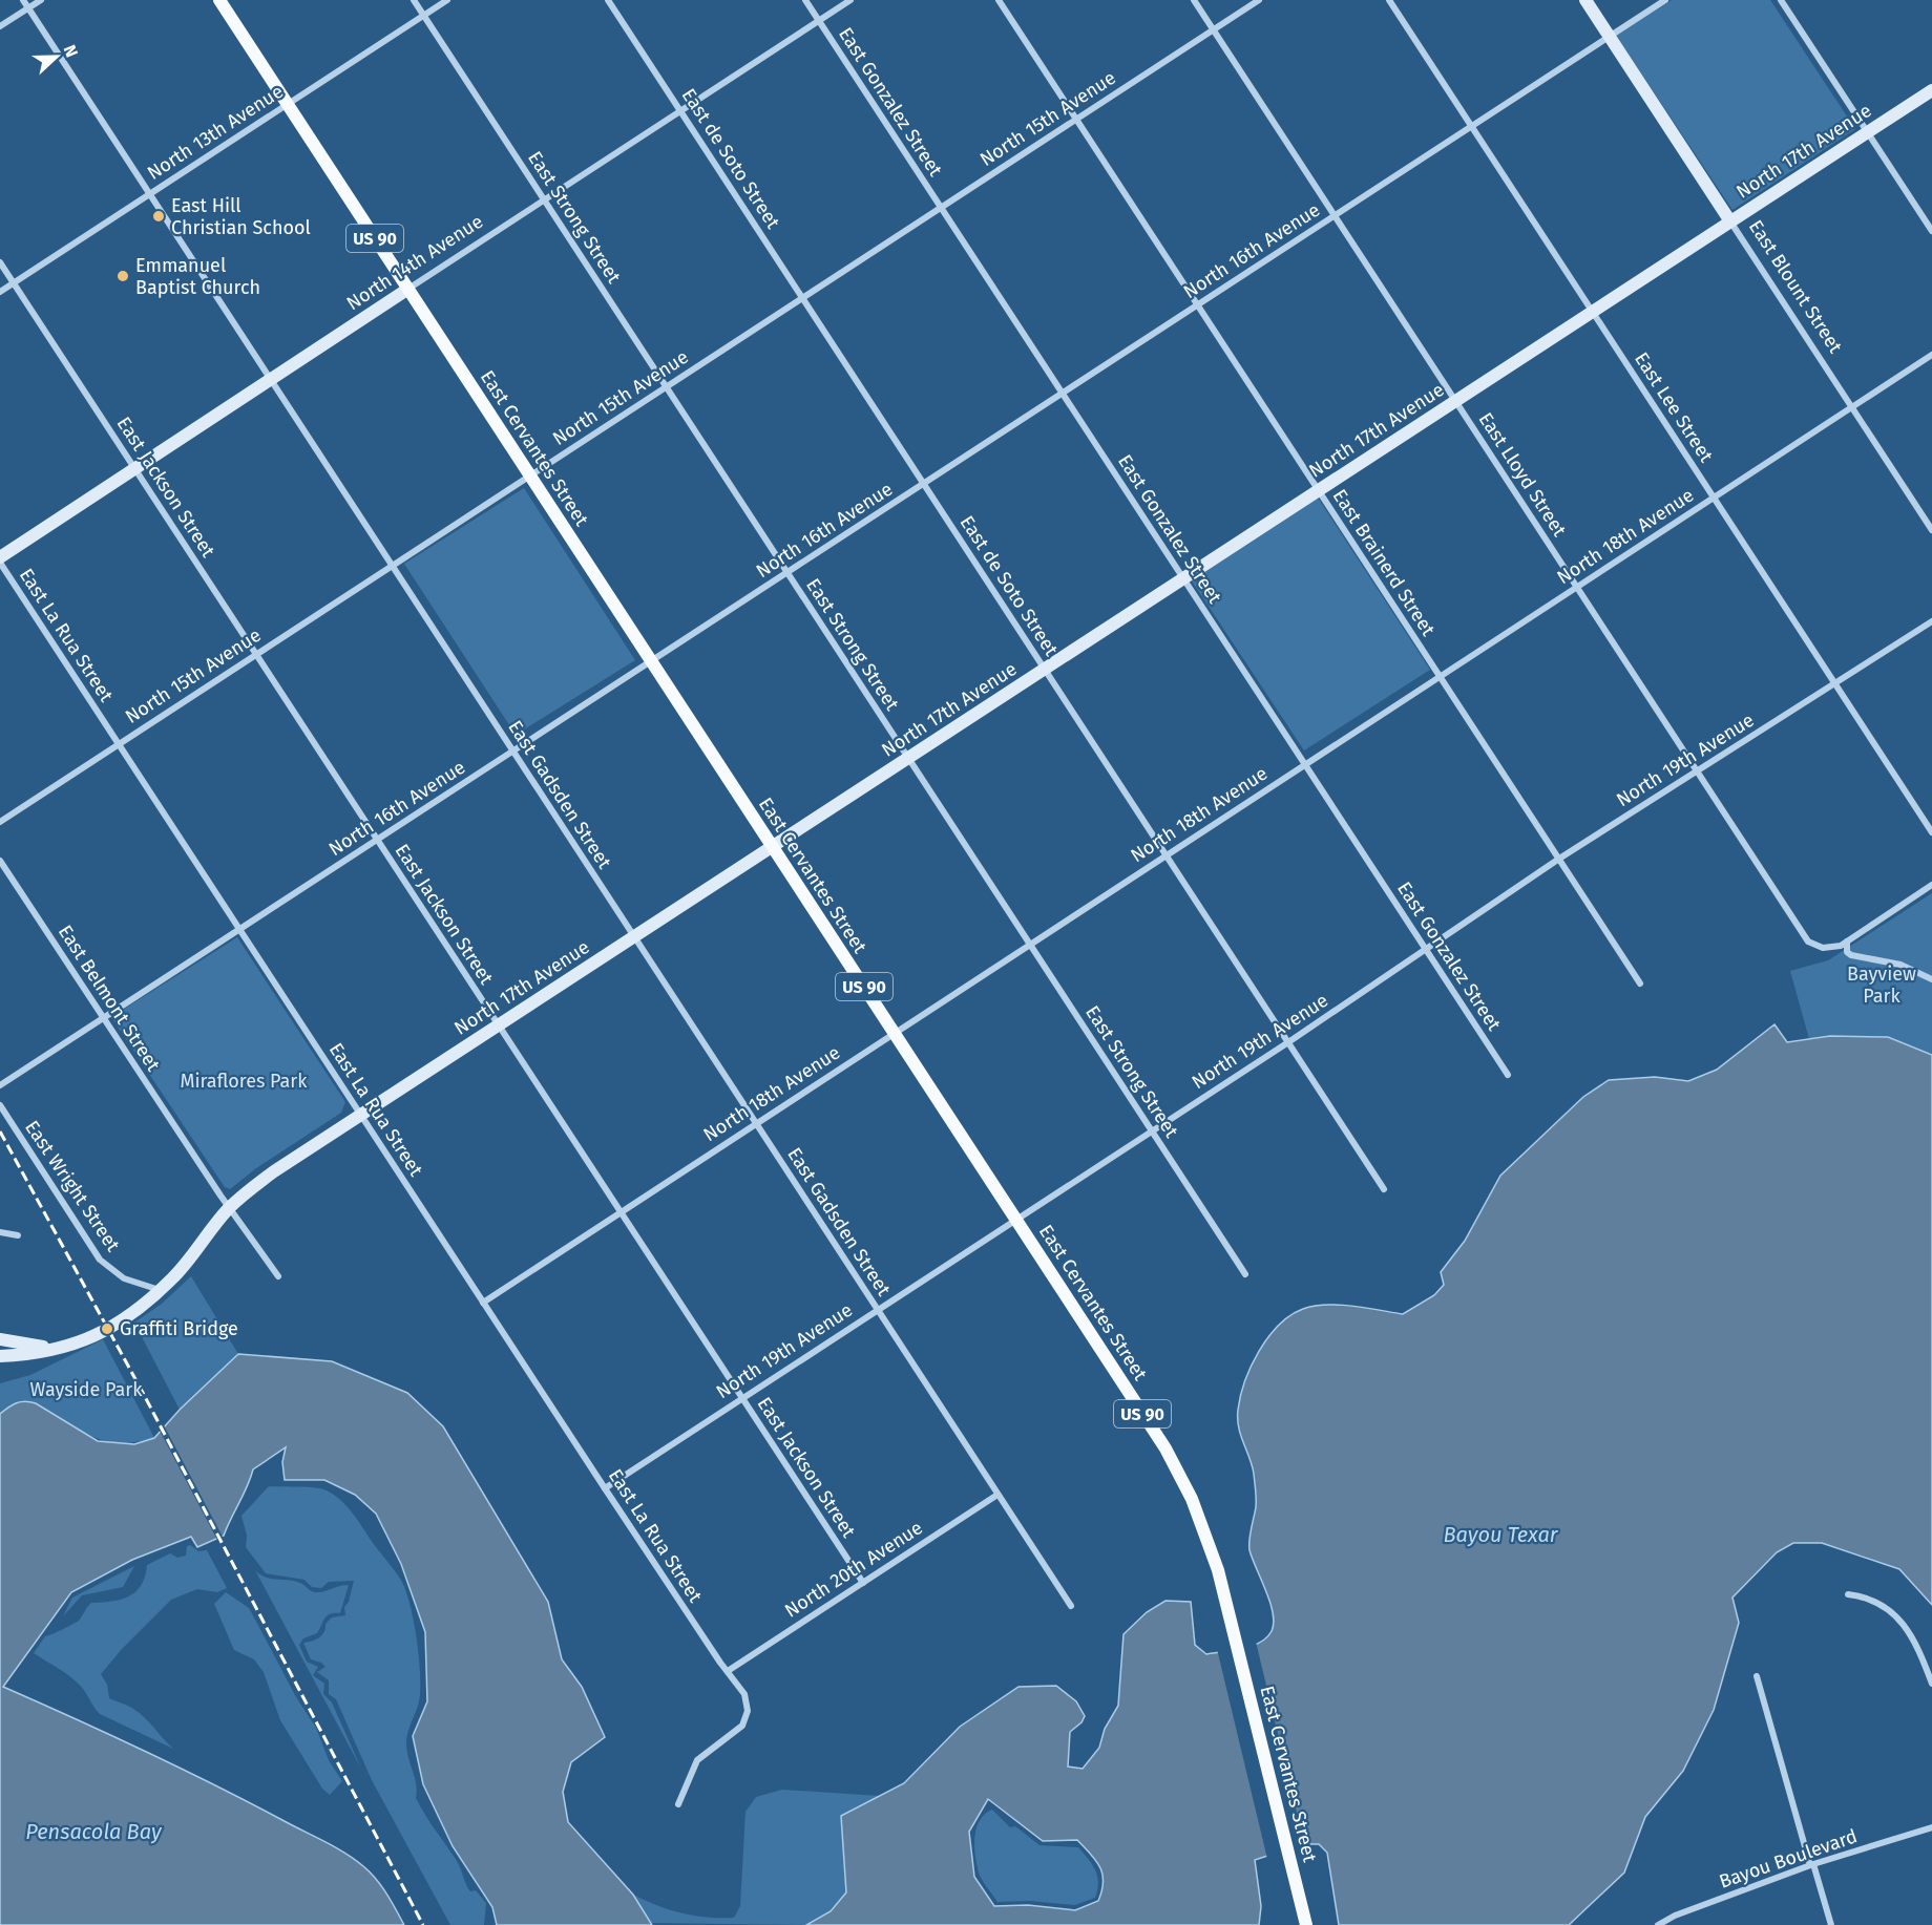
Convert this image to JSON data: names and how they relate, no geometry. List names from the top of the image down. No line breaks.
{"streets":{"main road":["US 90","East Cervantes Street"],"street":["East Gonzalez Street","North 15th Avenue","North 13th Avenue","North 17th Avenue","East de Soto Street","East Strong Street","North 16th Avenue","North 14th Avenue","East Blount Street","East Lee Street","East Lloyd Street","East Jackson Street","North 18th Avenue","East Brainerd Street","East La Rua Street","North 19th Avenue","East Gadsden Street","East Belmont Street","East Wright Street","North 20th Avenue","Bayou Boulevard"]},"crossings":[["East Gonzalez Street","North 15th Avenue"],["East Gonzalez Street","North 17th Avenue"],["East Gonzalez Street","North 16th Avenue"],["East Gonzalez Street","North 14th Avenue"],["East Gonzalez Street","North 18th Avenue"],["East Gonzalez Street","North 19th Avenue"],["North 15th Avenue","East de Soto Street"],["North 15th Avenue","East Strong Street"],["North 15th Avenue","East Cervantes Street"],["North 15th Avenue","East Lloyd Street"],["North 15th Avenue","East Jackson Street"],["North 15th Avenue","East Brainerd Street"],["North 15th Avenue","East La Rua Street"],["North 15th Avenue","East Gadsden Street"],["North 13th Avenue","East Strong Street"],["North 13th Avenue","East Cervantes Street"],["North 13th Avenue","East Jackson Street"],["North 13th Avenue","East Gadsden Street"],["North 17th Avenue","East de Soto Street"],["North 17th Avenue","East Strong Street"],["North 17th Avenue","East Blount Street"],["North 17th Avenue","East Lee Street"],["North 17th Avenue","East Cervantes Street"],["North 17th Avenue","East Lloyd Street"],["North 17th Avenue","East Jackson Street"],["North 17th Avenue","East Brainerd Street"],["North 17th Avenue","East La Rua Street"],["North 17th Avenue","East Gadsden Street"],["North 17th Avenue","East Belmont Street"],["North 17th Avenue","East Wright Street"],["East de Soto Street","North 16th Avenue"],["East de Soto Street","North 14th Avenue"],["East de Soto Street","North 18th Avenue"],["East de Soto Street","North 19th Avenue"],["East Strong Street","North 16th Avenue"],["East Strong Street","North 14th Avenue"],["East Strong Street","North 18th Avenue"],["East Strong Street","North 19th Avenue"],["North 16th Avenue","East Blount Street"],["North 16th Avenue","East Lee Street"],["North 16th Avenue","East Cervantes Street"],["North 16th Avenue","East Lloyd Street"],["North 16th Avenue","East Jackson Street"],["North 16th Avenue","East Brainerd Street"],["North 16th Avenue","East La Rua Street"],["North 16th Avenue","East Gadsden Street"],["North 16th Avenue","East Belmont Street"],["North 14th Avenue","East Cervantes Street"],["North 14th Avenue","East Jackson Street"],["North 14th Avenue","East Gadsden Street"],["East Blount Street","North 18th Avenue"],["East Lee Street","North 18th Avenue"],["East Lee Street","North 19th Avenue"],["East Cervantes Street","North 18th Avenue"],["East Cervantes Street","North 19th Avenue"],["East Lloyd Street","North 18th Avenue"],["East Lloyd Street","North 19th Avenue"],["East Jackson Street","North 18th Avenue"],["East Jackson Street","North 19th Avenue"],["East Jackson Street","North 20th Avenue"],["North 18th Avenue","East Brainerd Street"],["North 18th Avenue","East La Rua Street"],["North 18th Avenue","East Gadsden Street"],["East Brainerd Street","North 19th Avenue"],["East La Rua Street","North 19th Avenue"],["East La Rua Street","North 20th Avenue"],["North 19th Avenue","East Gadsden Street"],["East Gadsden Street","North 20th Avenue"]],"water":["Bayou Texar","Pensacola Bay"],"parks":["Bayview Park","Miraflores Park","Wayside Park"],"places":["East Hill Christian School","Emmanuel Baptist Church","Graffiti Bridge"],"north":"right"}
